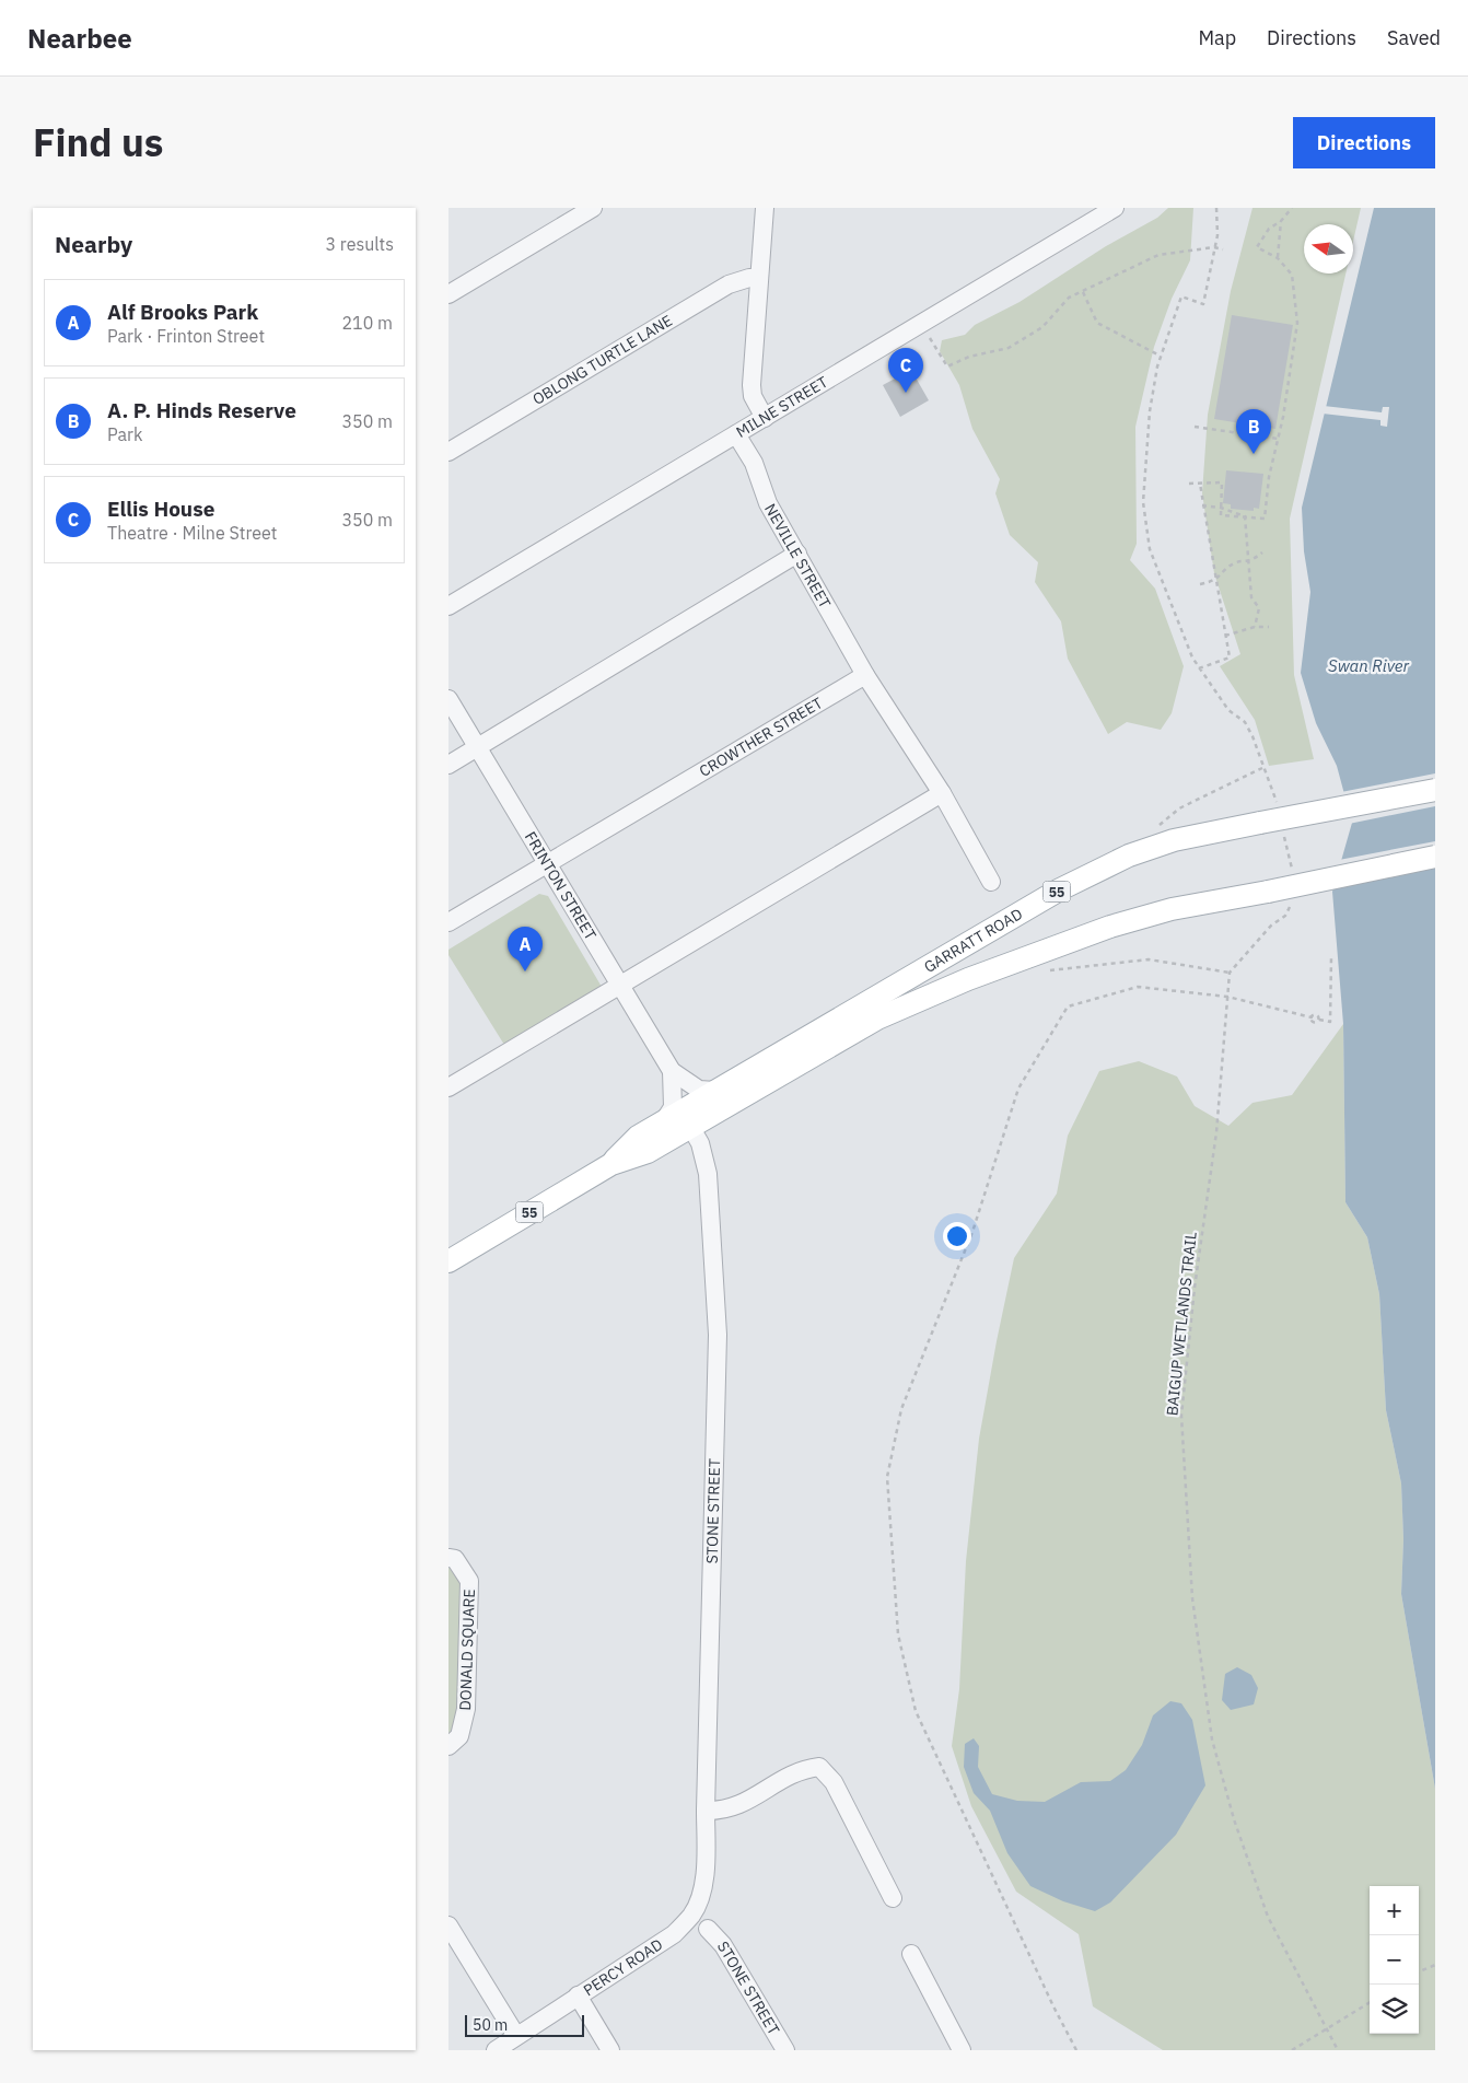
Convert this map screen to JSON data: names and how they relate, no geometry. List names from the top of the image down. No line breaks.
{"streets":{"main road":["55","GARRATT ROAD"],"street":["OBLONG TURTLE LANE","MILNE STREET","NEVILLE STREET","CROWTHER STREET","FRINTON STREET","STONE STREET","DONALD SQUARE","PERCY ROAD"],"path":["BAIGUP WETLANDS TRAIL"]},"crossings":[["MILNE STREET","NEVILLE STREET"],["NEVILLE STREET","CROWTHER STREET"],["CROWTHER STREET","FRINTON STREET"],["FRINTON STREET","GARRATT ROAD"],["FRINTON STREET","STONE STREET"],["GARRATT ROAD","STONE STREET"],["STONE STREET","PERCY ROAD"]],"water":["Swan River"],"scale_bar":"50 m","north":"left","page":{"header":"Nearbee","nav":["Map","Directions","Saved"],"title":"Find us","buttons":"Directions","heading":["Nearby","3 results"],"list":[{"mark":"A","name":"Alf Brooks Park","note":"Park · Frinton Street","value":"210 m"},{"mark":"B","name":"A. P. Hinds Reserve","note":"Park","value":"350 m"},{"mark":"C","name":"Ellis House","note":"Theatre · Milne Street","value":"350 m"}],"pins":["C","B","A"],"map_buttons":["+","−"],"scale":"50 m"}}
